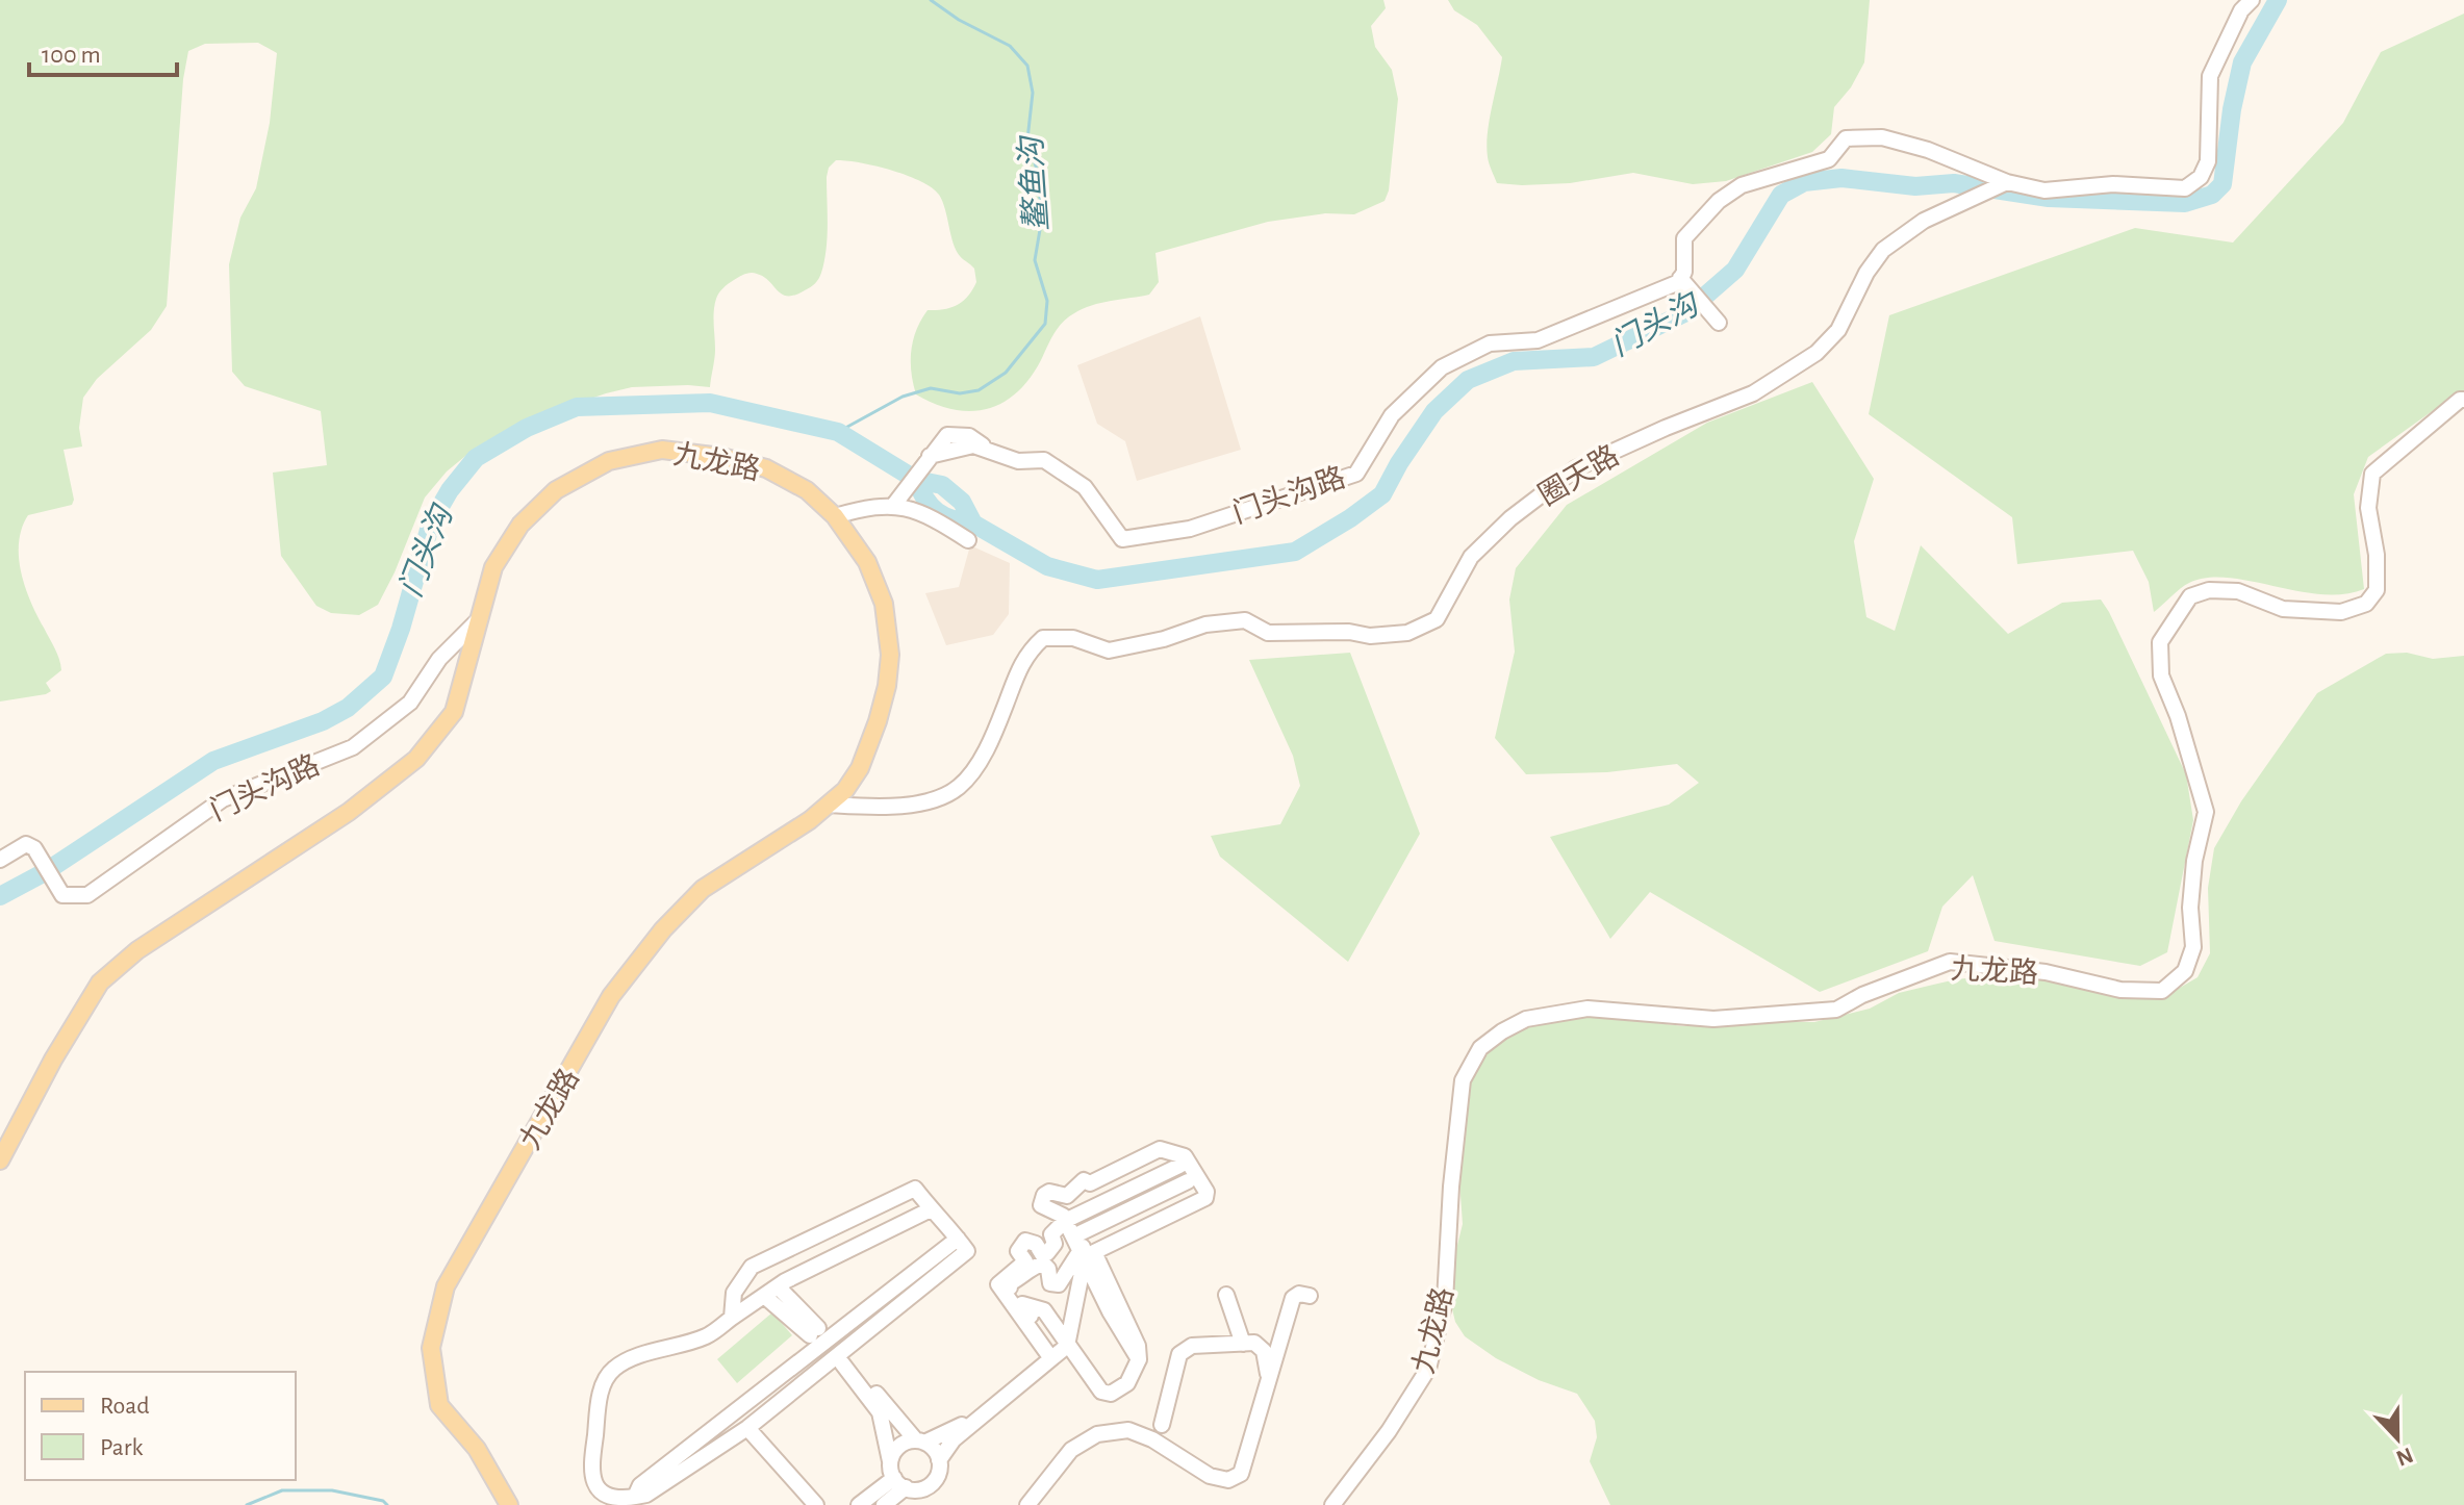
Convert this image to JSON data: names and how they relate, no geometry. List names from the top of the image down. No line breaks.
{"streets":{"main road":["九龙路"],"street":["圈天路","门头沟路"]},"crossings":[["九龙路","圈天路"],["九龙路","门头沟路"]],"water":["鳌鱼沟","门头沟"],"legend":["Road","Park"],"scale_bar":"100 m","north":"bottom"}
